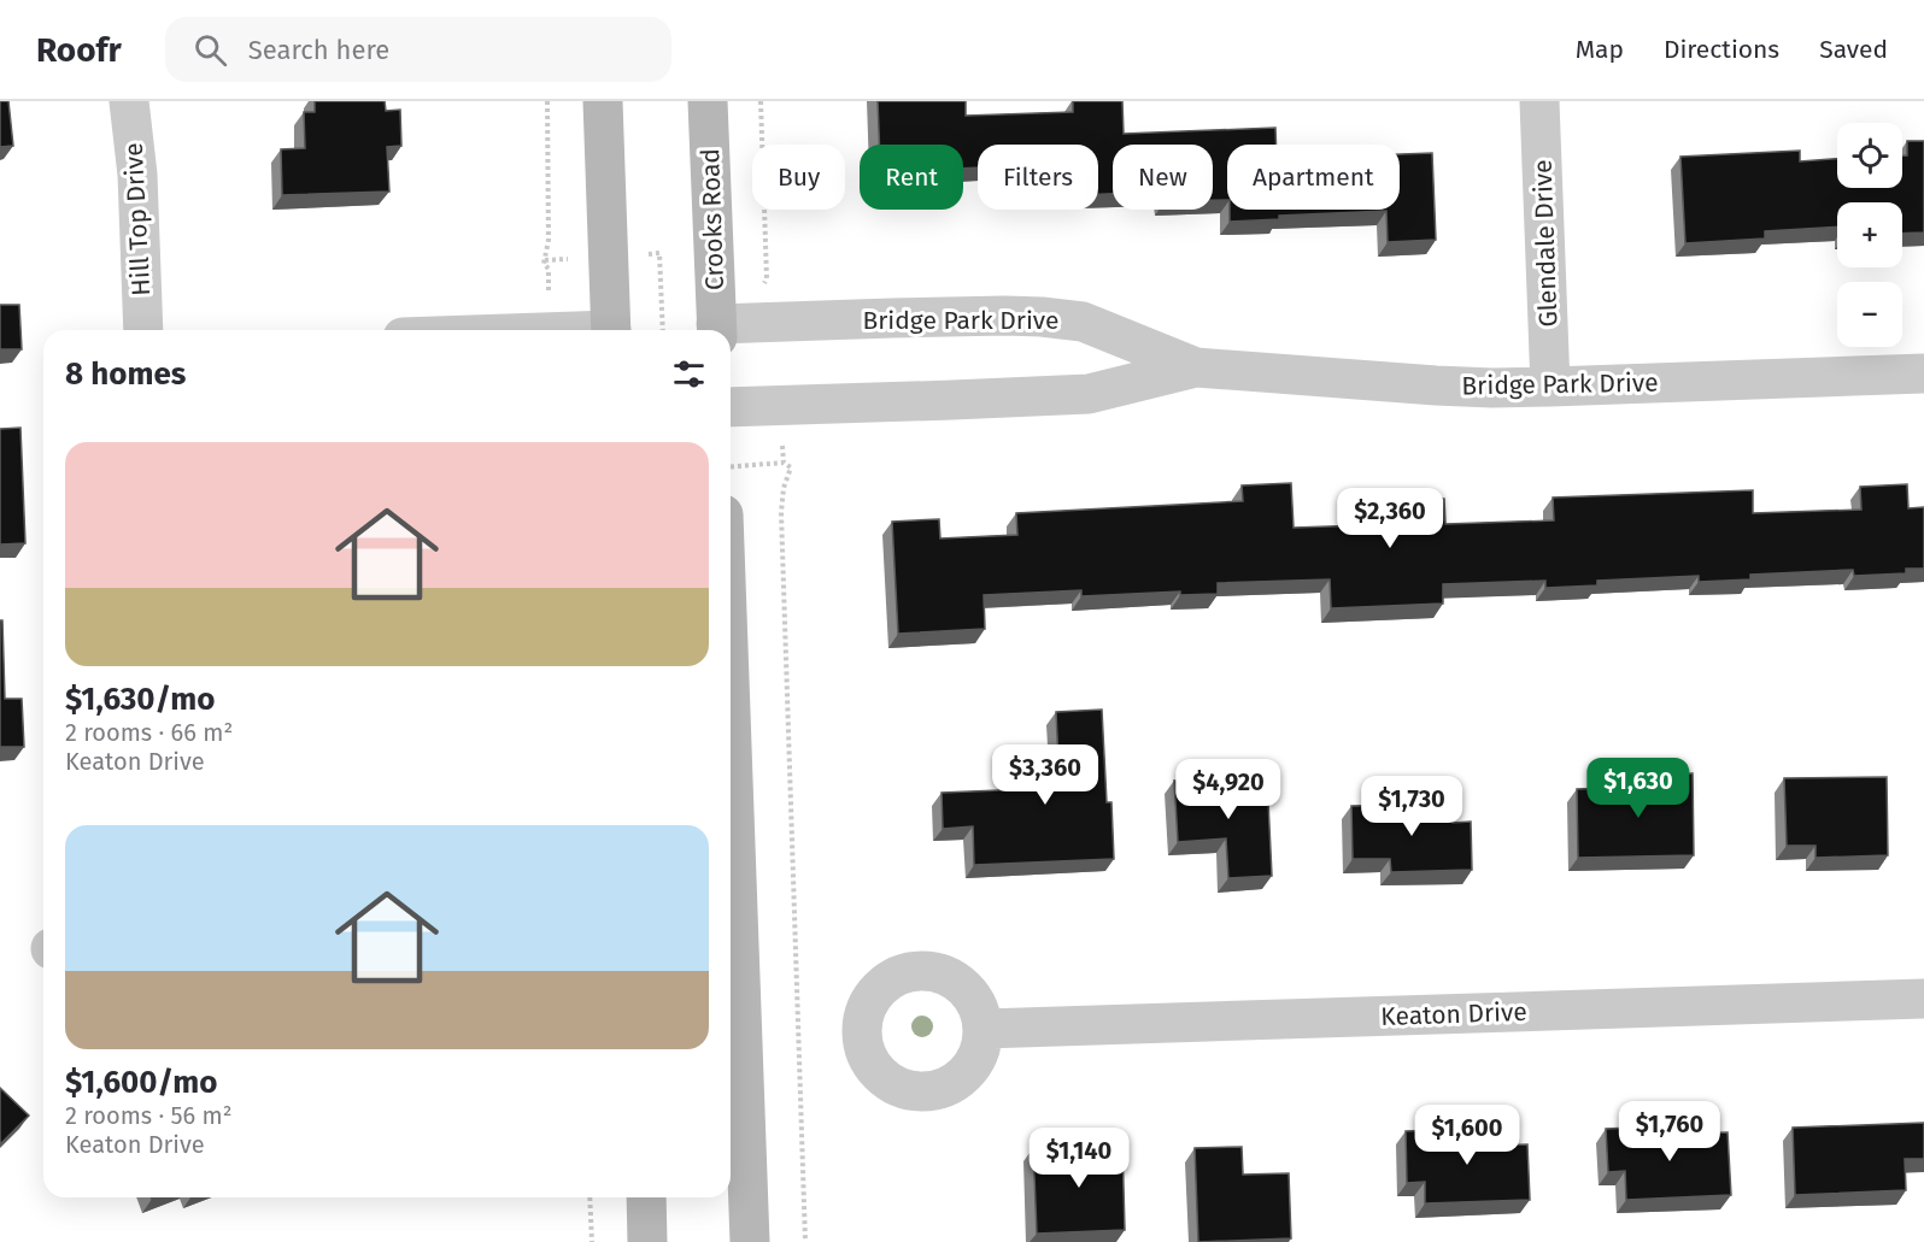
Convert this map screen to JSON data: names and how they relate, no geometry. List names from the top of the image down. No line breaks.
{"streets":{"main road":["Crooks Road"],"street":["Hill Top Drive","Glendale Drive","Bridge Park Drive","Keaton Drive"]},"crossings":[["Glendale Drive","Bridge Park Drive"]],"page":{"header":"Roofr","search":"Search here","nav":["Map","Directions","Saved"],"map_buttons":["+","−"],"chip":["Buy","Rent","Filters","New","Apartment"],"heading":"8 homes","list":[{"name":"$1,630/mo","note":"2 rooms · 66 m² · Keaton Drive"},{"name":"$1,600/mo","note":"2 rooms · 56 m² · Keaton Drive"}],"price":["$2,360","$3,360","$1,630","$4,920","$1,730","$1,760","$1,600","$1,140"]}}
